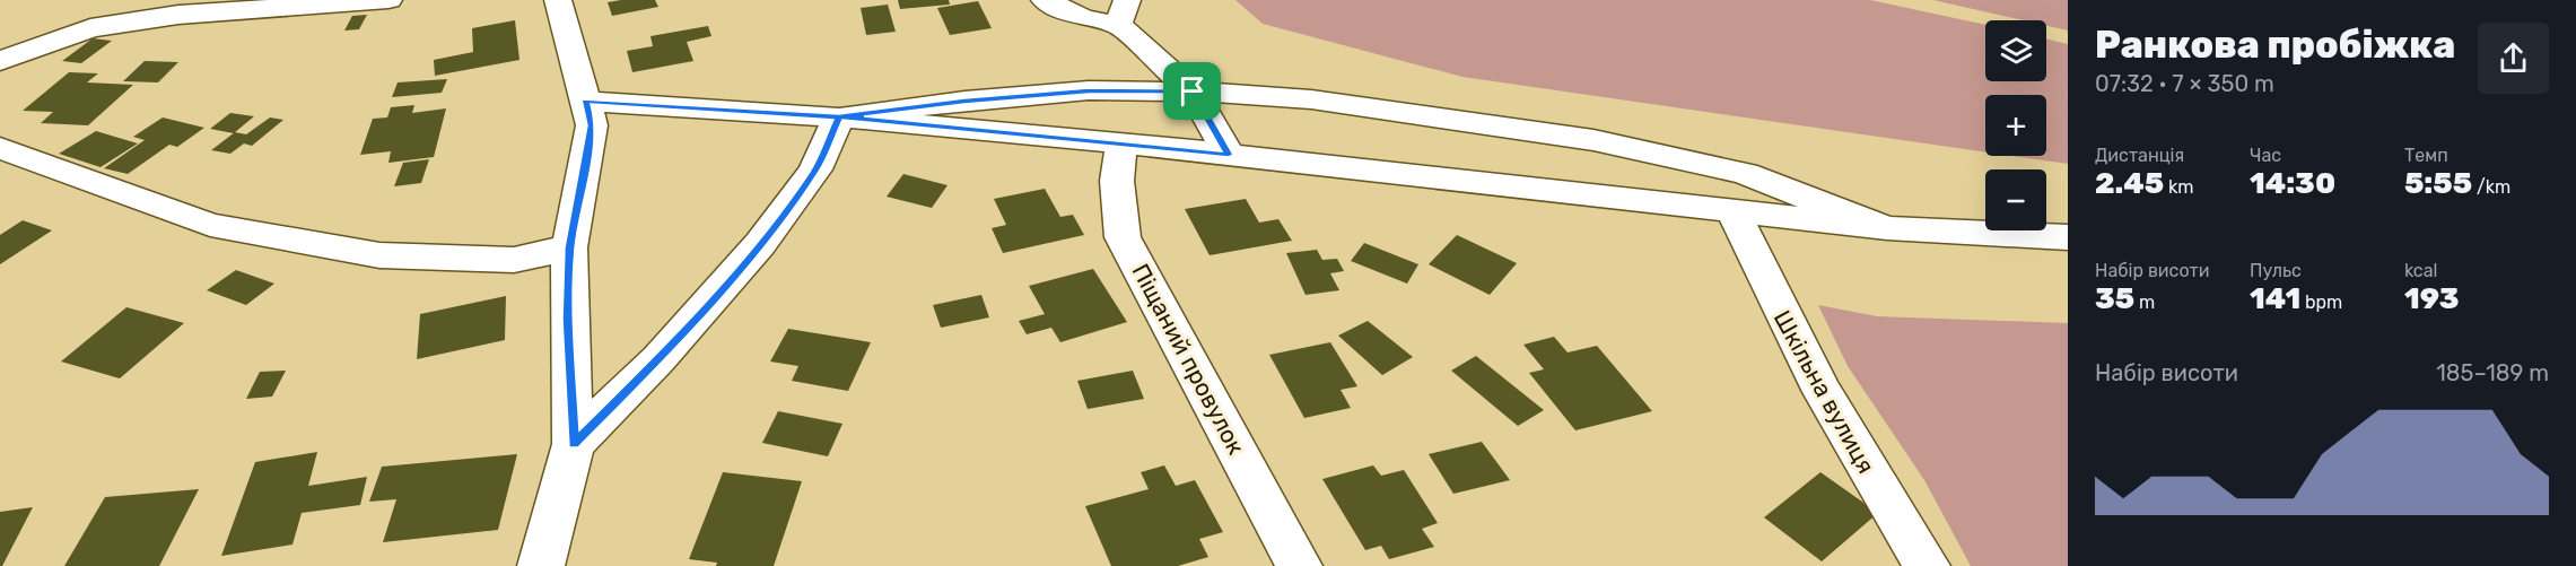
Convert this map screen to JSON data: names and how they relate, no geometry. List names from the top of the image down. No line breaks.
{"streets":{"street":["Піщаний провулок","Шкільна вулиця"]},"page":{"heading":["Ранкова пробіжка","07:32 · 7 × 350 m"],"map_buttons":["+","−"],"stats":[["Дистанція","2.45 km"],["Час","14:30"],["Темп","5:55 /km"],["Набір висоти","35 m"],["Пульс","141 bpm"],["kcal","193"]],"chart":["Набір висоти","185–189 m"]}}
